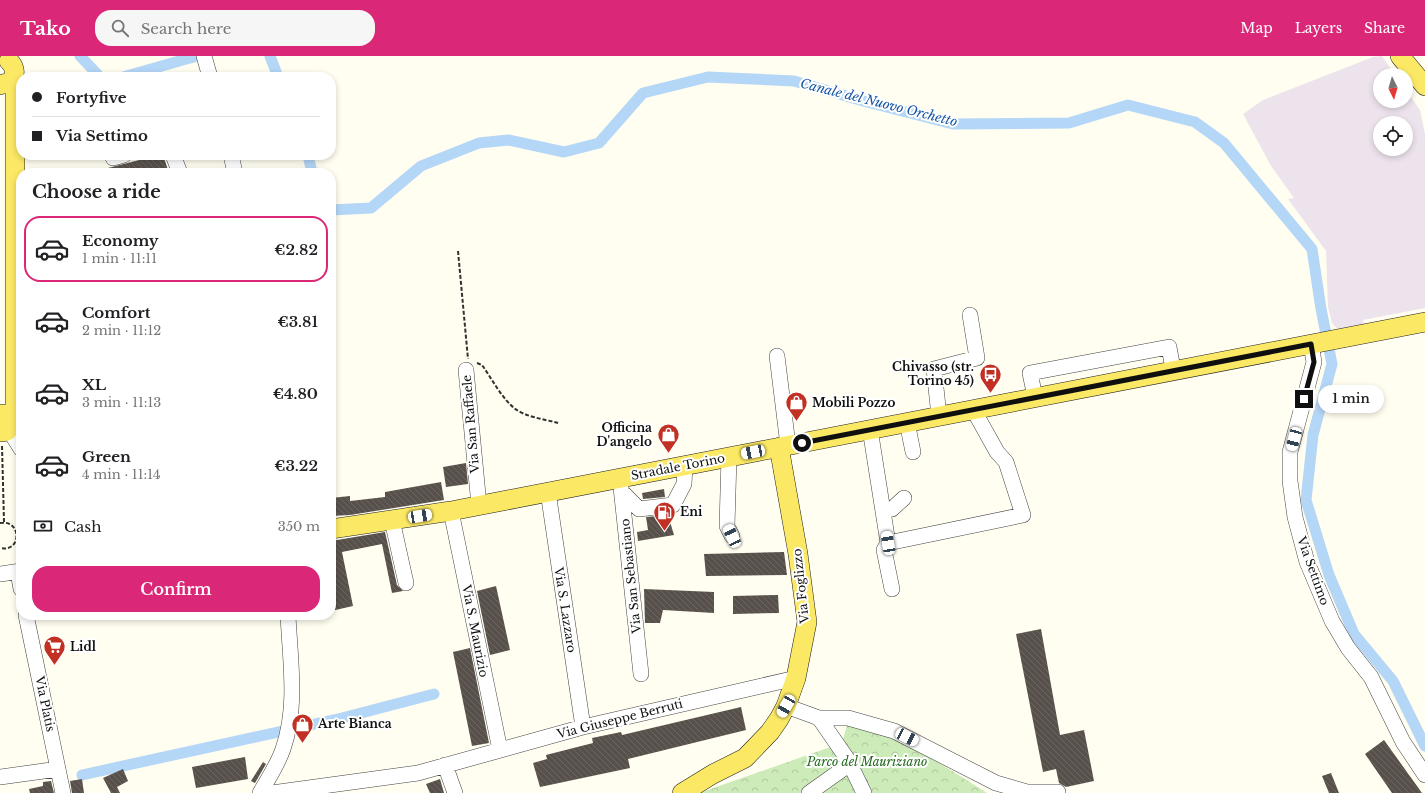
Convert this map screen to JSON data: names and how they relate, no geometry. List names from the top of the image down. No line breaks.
{"streets":{"main road":["Stradale Torino","Via Foglizzo"],"street":["Via San Raffaele","Via Settimo","Via San Sebastiano","Via S. Lazzaro","Via S. Maurizio","Via Platis","Via Giuseppe Berruti"]},"crossings":[["Via San Raffaele","Stradale Torino"],["Stradale Torino","Via Settimo"],["Stradale Torino","Via San Sebastiano"],["Stradale Torino","Via Foglizzo"],["Stradale Torino","Via S. Lazzaro"],["Stradale Torino","Via S. Maurizio"],["Via Foglizzo","Via Giuseppe Berruti"],["Via S. Lazzaro","Via Giuseppe Berruti"],["Via S. Maurizio","Via Giuseppe Berruti"]],"water":["Canale del Nuovo Orchetto"],"parks":["Parco del Mauriziano"],"places":{"bus stop":["Chivasso (str. Torino 45)"],"shop":["Mobili Pozzo","Officina D'angelo","Arte Bianca"],"fuel station":["Eni"],"supermarket":["Lidl"]},"north":"bottom","page":{"header":"Tako","search":"Search here","nav":["Map","Layers","Share"],"banner":["Fortyfive","Via Settimo"],"heading":"Choose a ride","list":[{"name":"Economy","note":"1 min · 11:11","value":"€2.82"},{"name":"Comfort","note":"2 min · 11:12","value":"€3.81"},{"name":"XL","note":"3 min · 11:13","value":"€4.80"},{"name":"Green","note":"4 min · 11:14","value":"€3.22"}],"bubble":"1 min","pay":["Cash","350 m"],"buttons":"Confirm"}}
